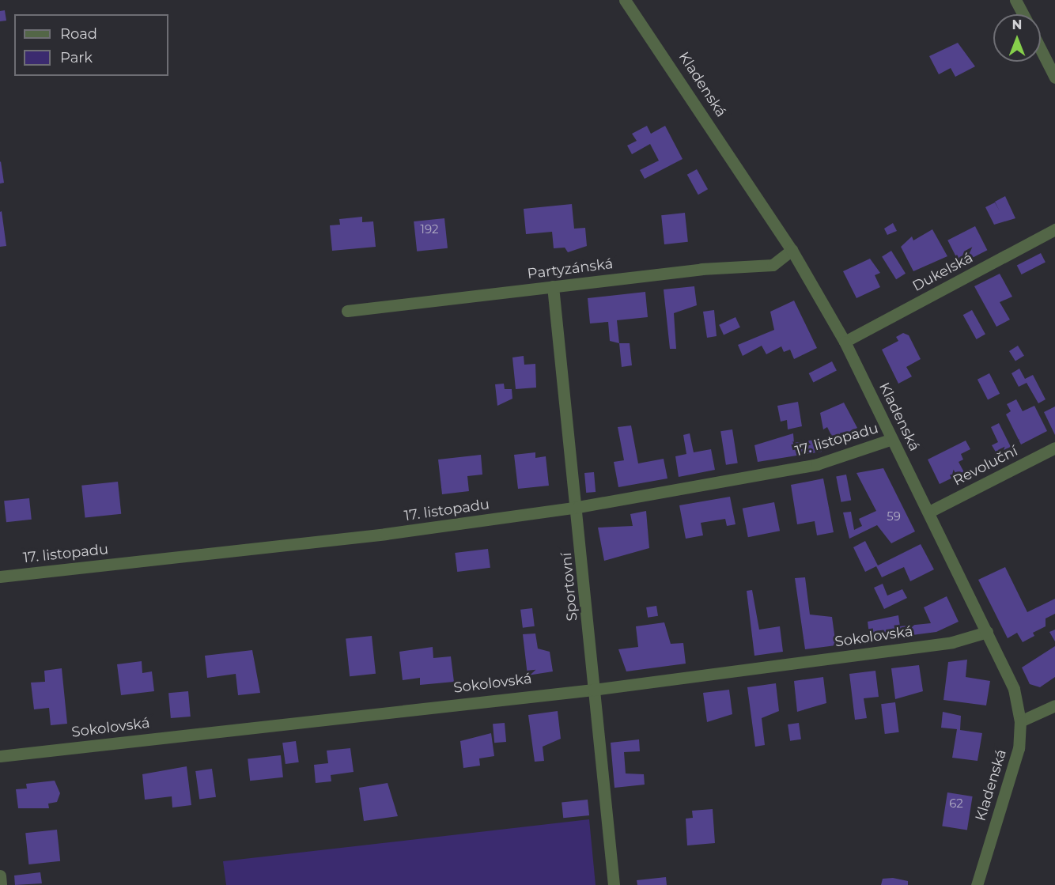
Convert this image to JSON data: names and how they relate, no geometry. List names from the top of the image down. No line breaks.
{"streets":{"street":["Kladenská","Partyzánská","Dukelská","17. listopadu","Revoluční","Sportovní","Sokolovská"]},"crossings":[["Kladenská","Partyzánská"],["Kladenská","Dukelská"],["Kladenská","17. listopadu"],["Kladenská","Revoluční"],["Kladenská","Sokolovská"],["Partyzánská","Sportovní"],["17. listopadu","Sportovní"],["Sportovní","Sokolovská"]],"house_numbers":["192","59","62"],"legend":["Road","Park"],"north":"top"}
